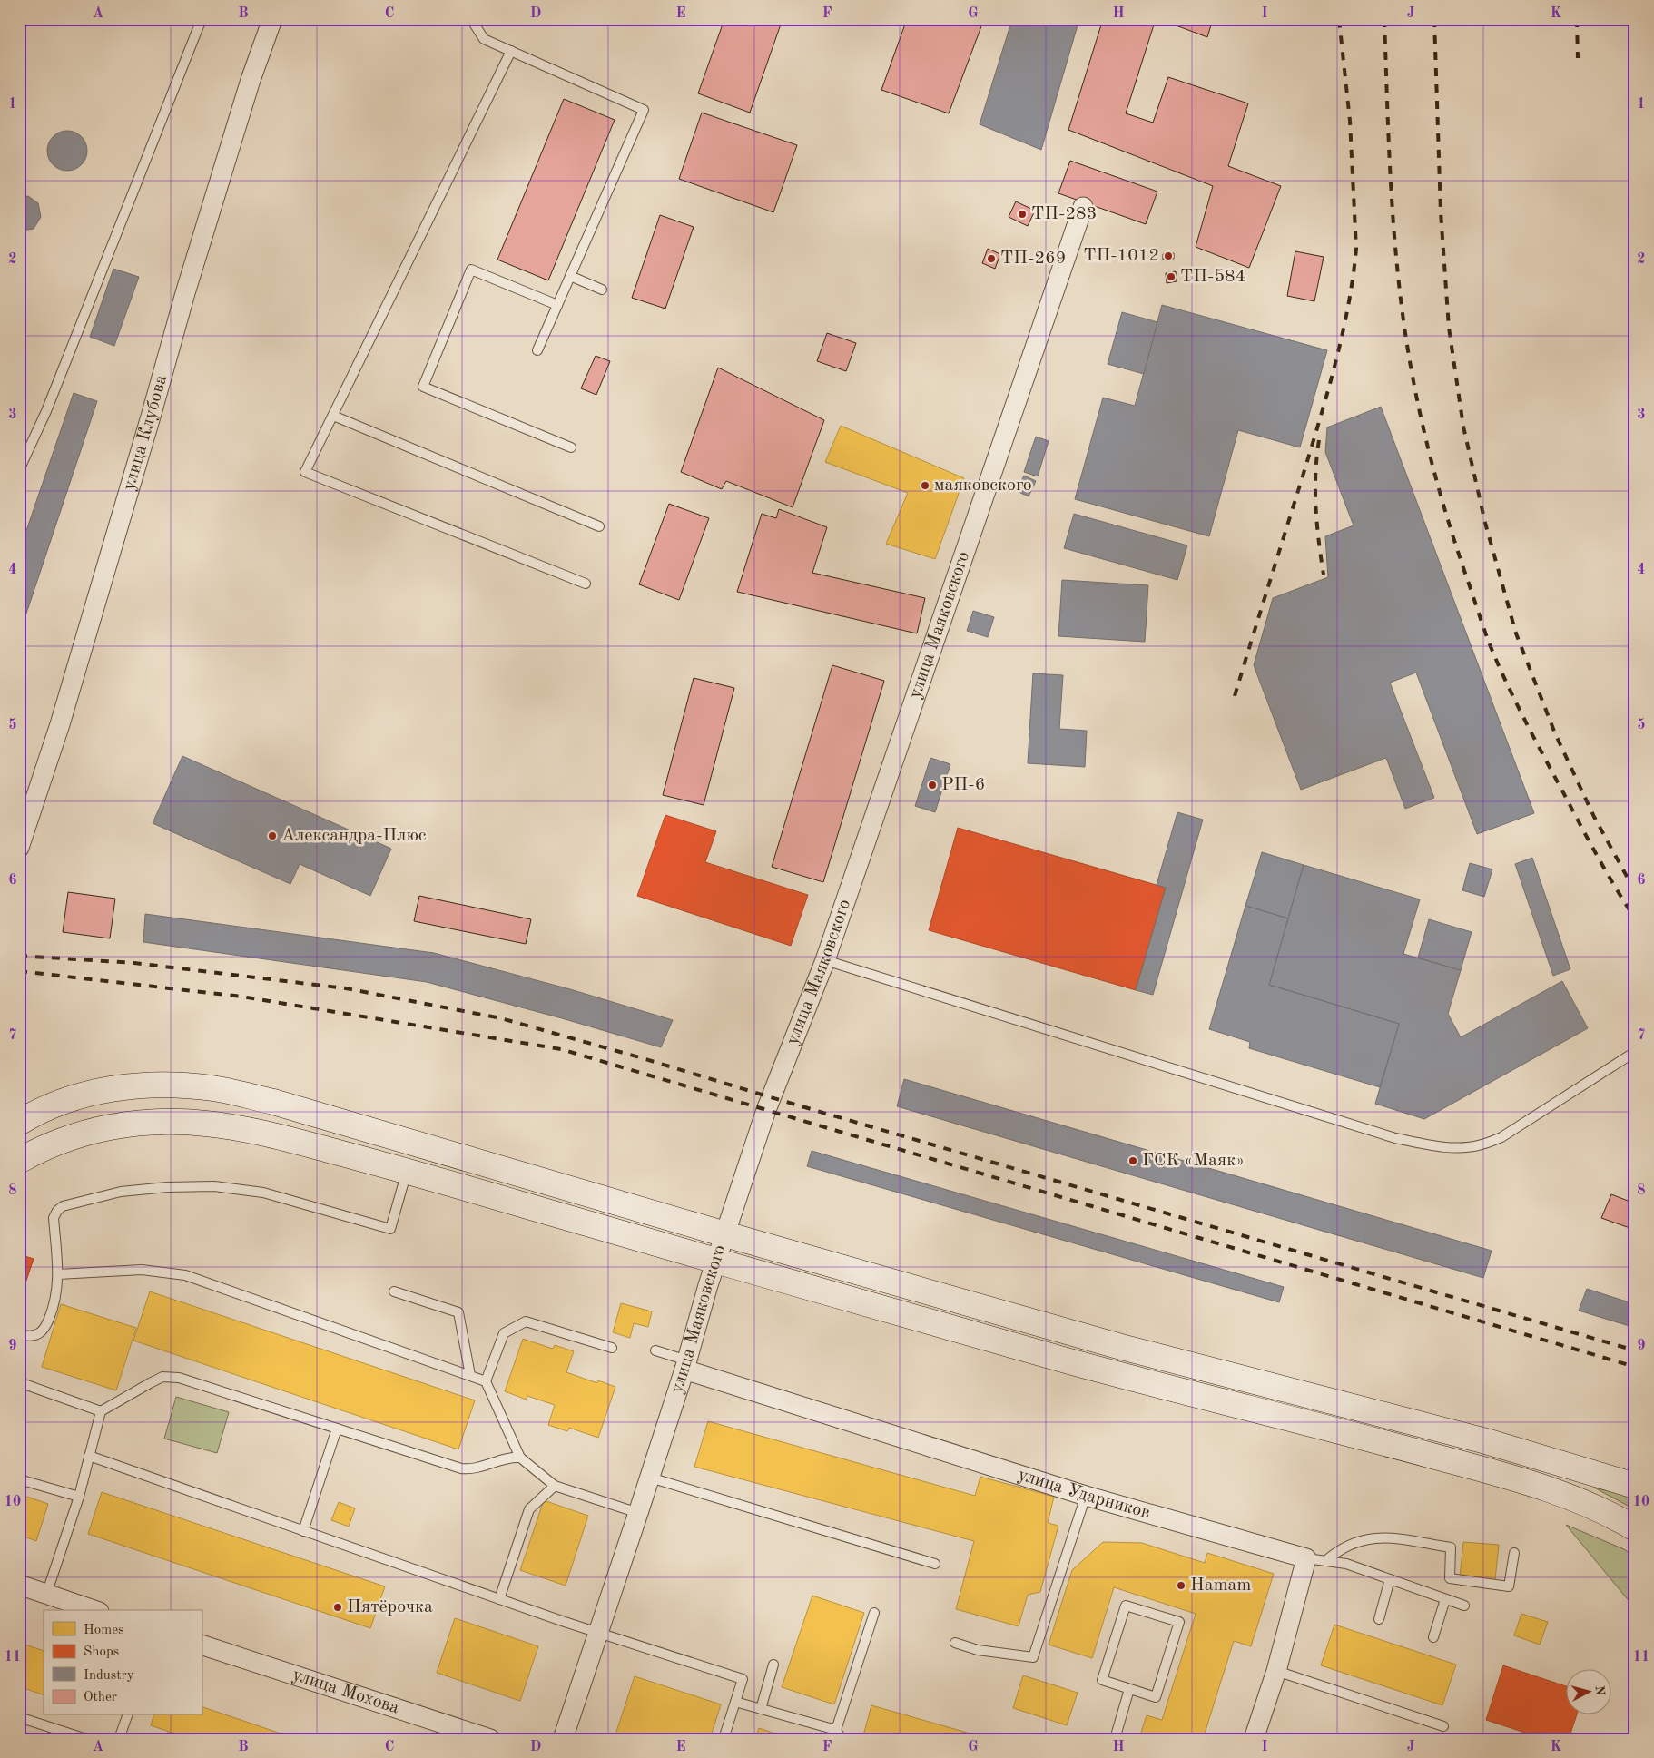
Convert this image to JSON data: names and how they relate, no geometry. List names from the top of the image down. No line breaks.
{"streets":{"street":["улица Клубова","улица Маяковского","улица Ударников","улица Мохова"]},"crossings":[["улица Маяковского","улица Ударников"]],"places":["ТП-283","ТП-1012","ТП-269","ТП-584","маяковского","РП-6","Александра-Плюс","ГСК «Маяк»","Hamam","Пятёрочка"],"legend":["Homes","Shops","Industry","Other"],"north":"right","grid":{"columns":["A","B","C","D","E","F","G","H","I","J","K"],"rows":["1","2","3","4","5","6","7","8","9","10","11"]}}
